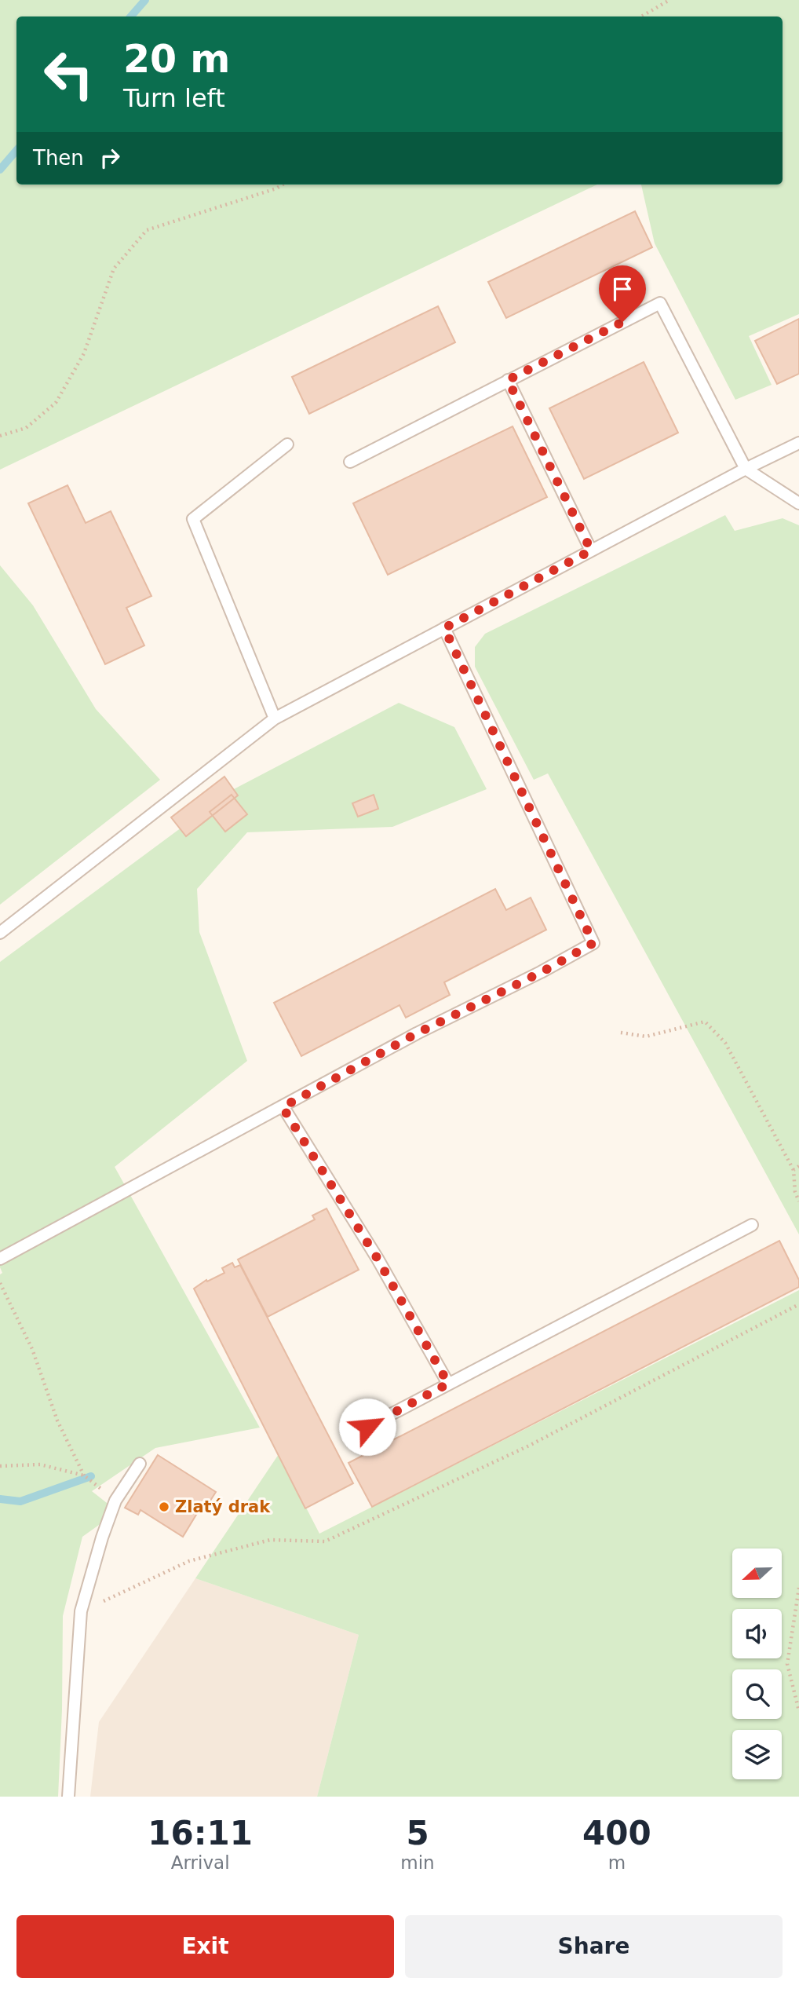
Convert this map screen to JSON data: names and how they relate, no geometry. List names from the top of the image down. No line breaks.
{"places":["Zlatý drak"],"north":"left","page":{"turn":["20 m","Turn left"],"then":"Then","eta":["16:11","Arrival","5","min","400","m"],"buttons":["Exit","Share"]}}
